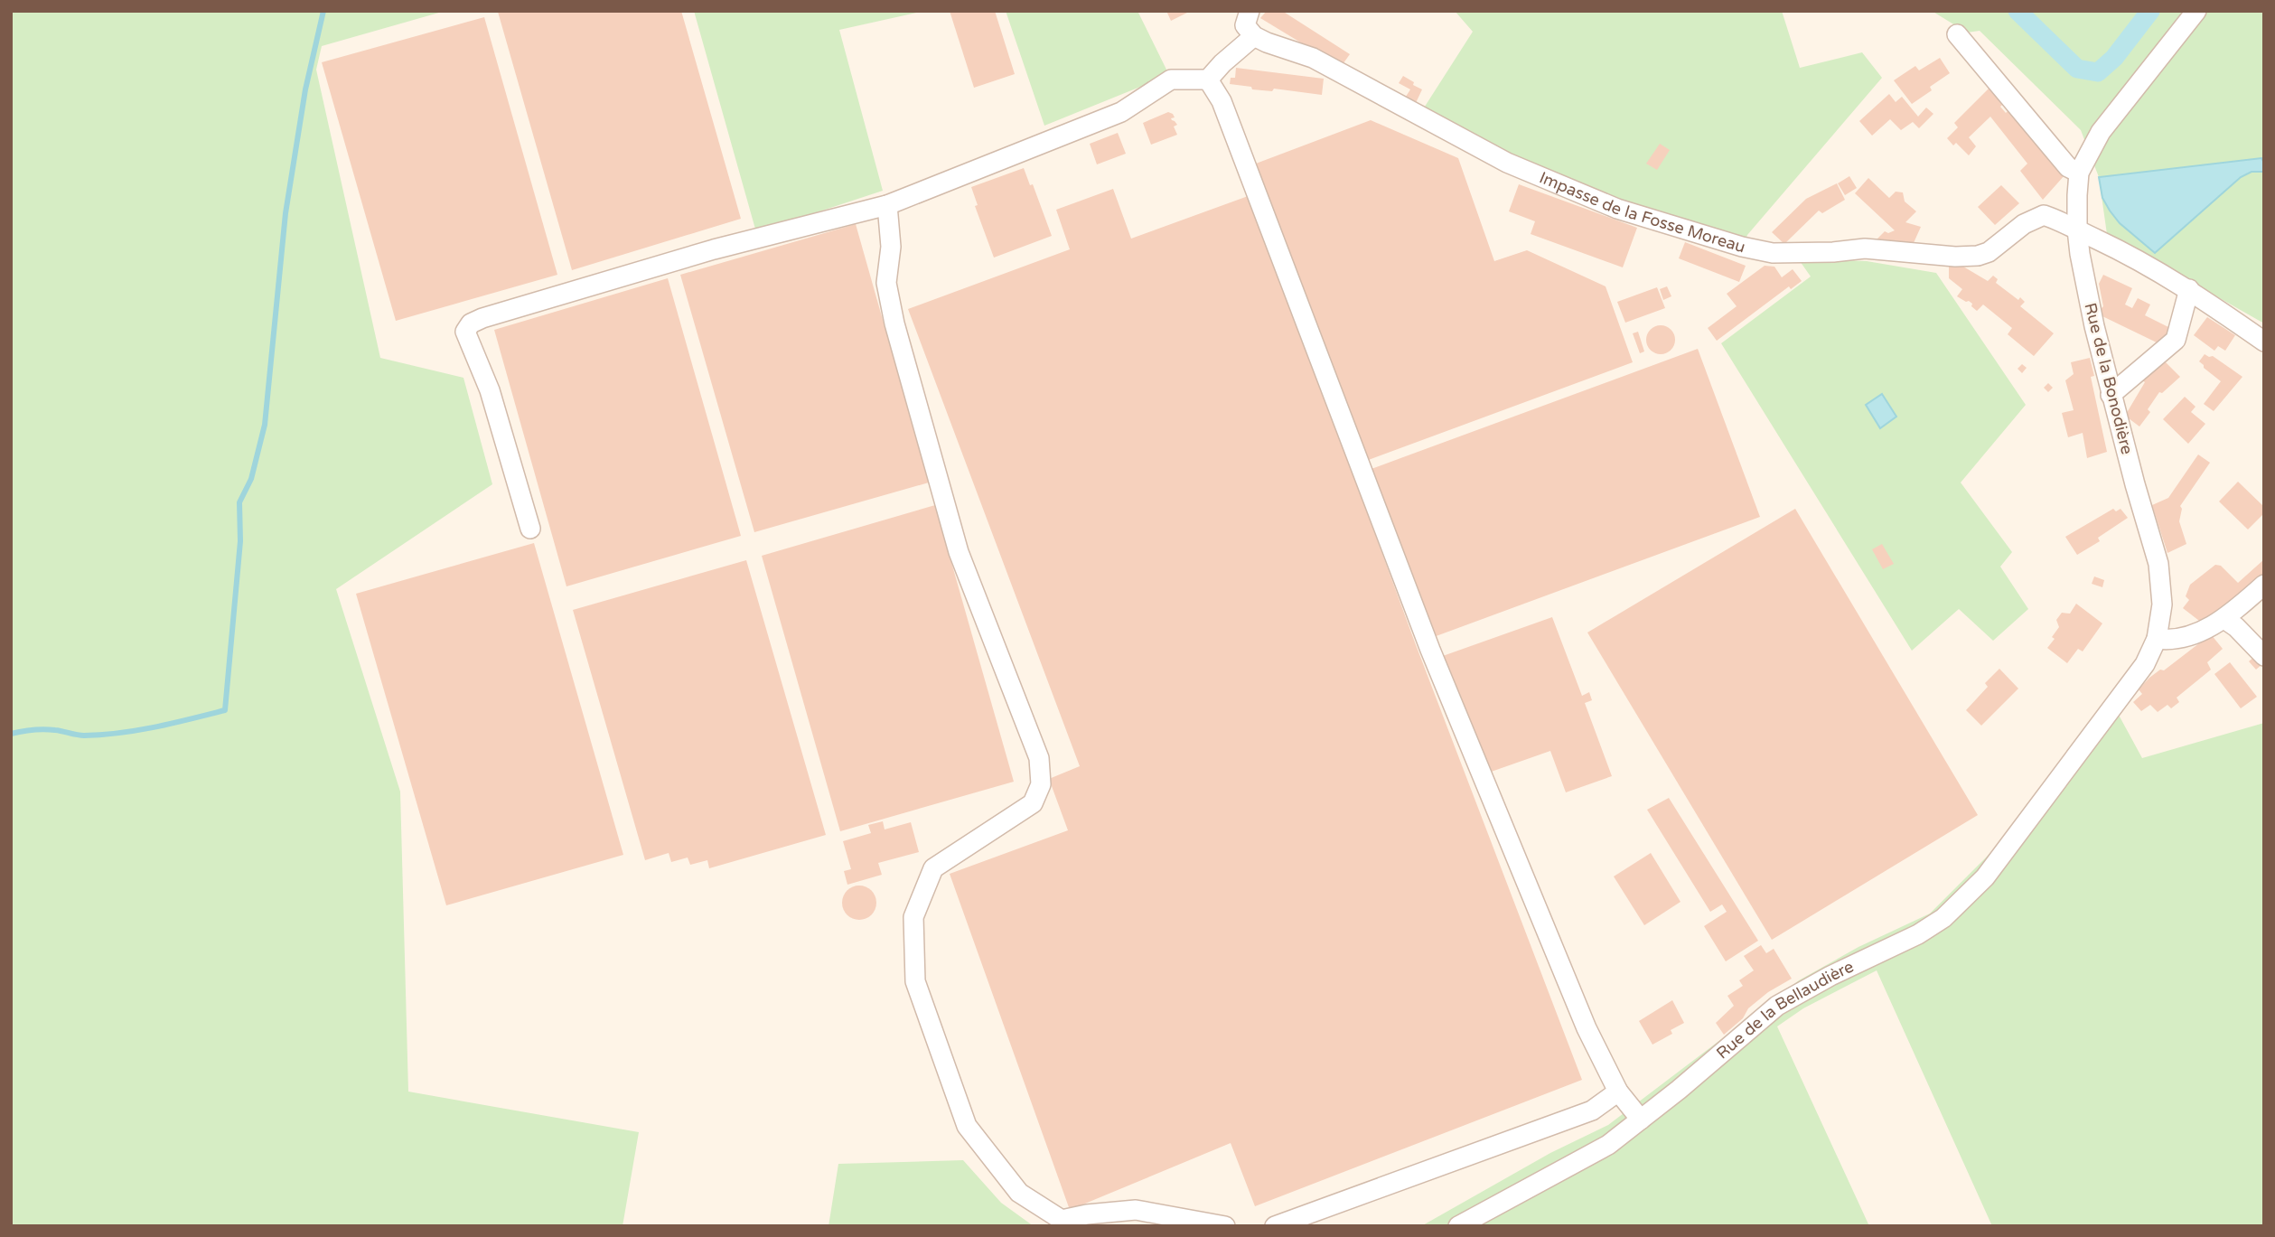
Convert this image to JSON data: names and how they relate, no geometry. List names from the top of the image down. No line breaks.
{"streets":{"street":["Impasse de la Fosse Moreau","Rue de la Bonodière","Rue de la Bellaudière"]},"crossings":[["Impasse de la Fosse Moreau","Rue de la Bonodière"],["Rue de la Bonodière","Rue de la Bellaudière"]]}
